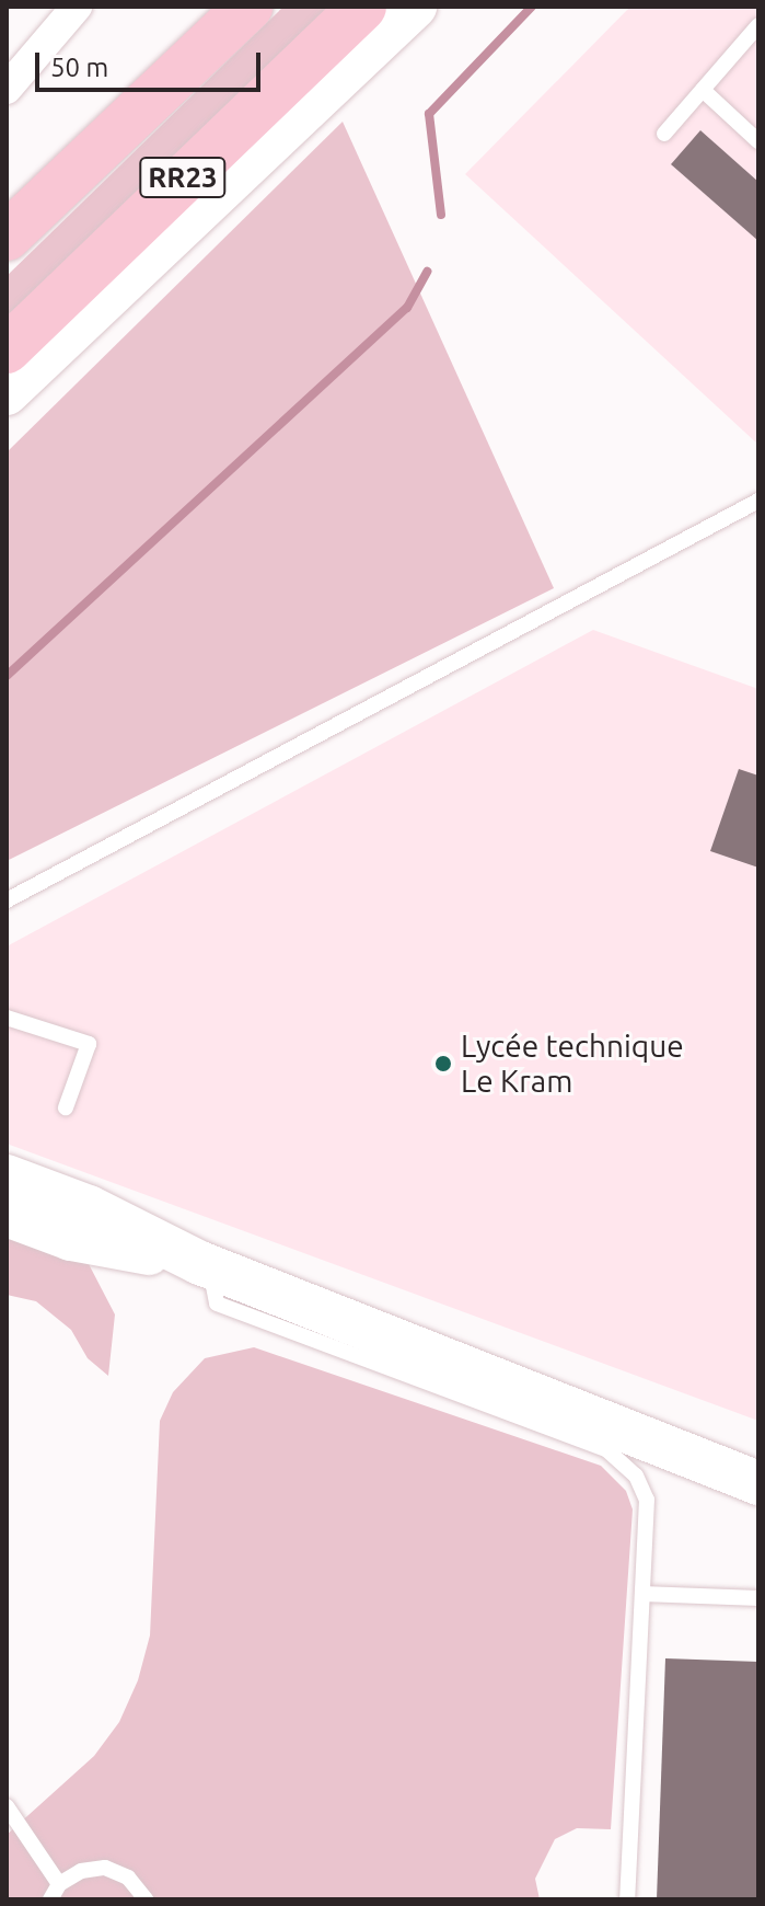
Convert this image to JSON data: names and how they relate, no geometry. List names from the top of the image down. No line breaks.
{"streets":{"highway":["RR23"]},"places":["Lycée technique Le Kram"],"scale_bar":"50 m"}
